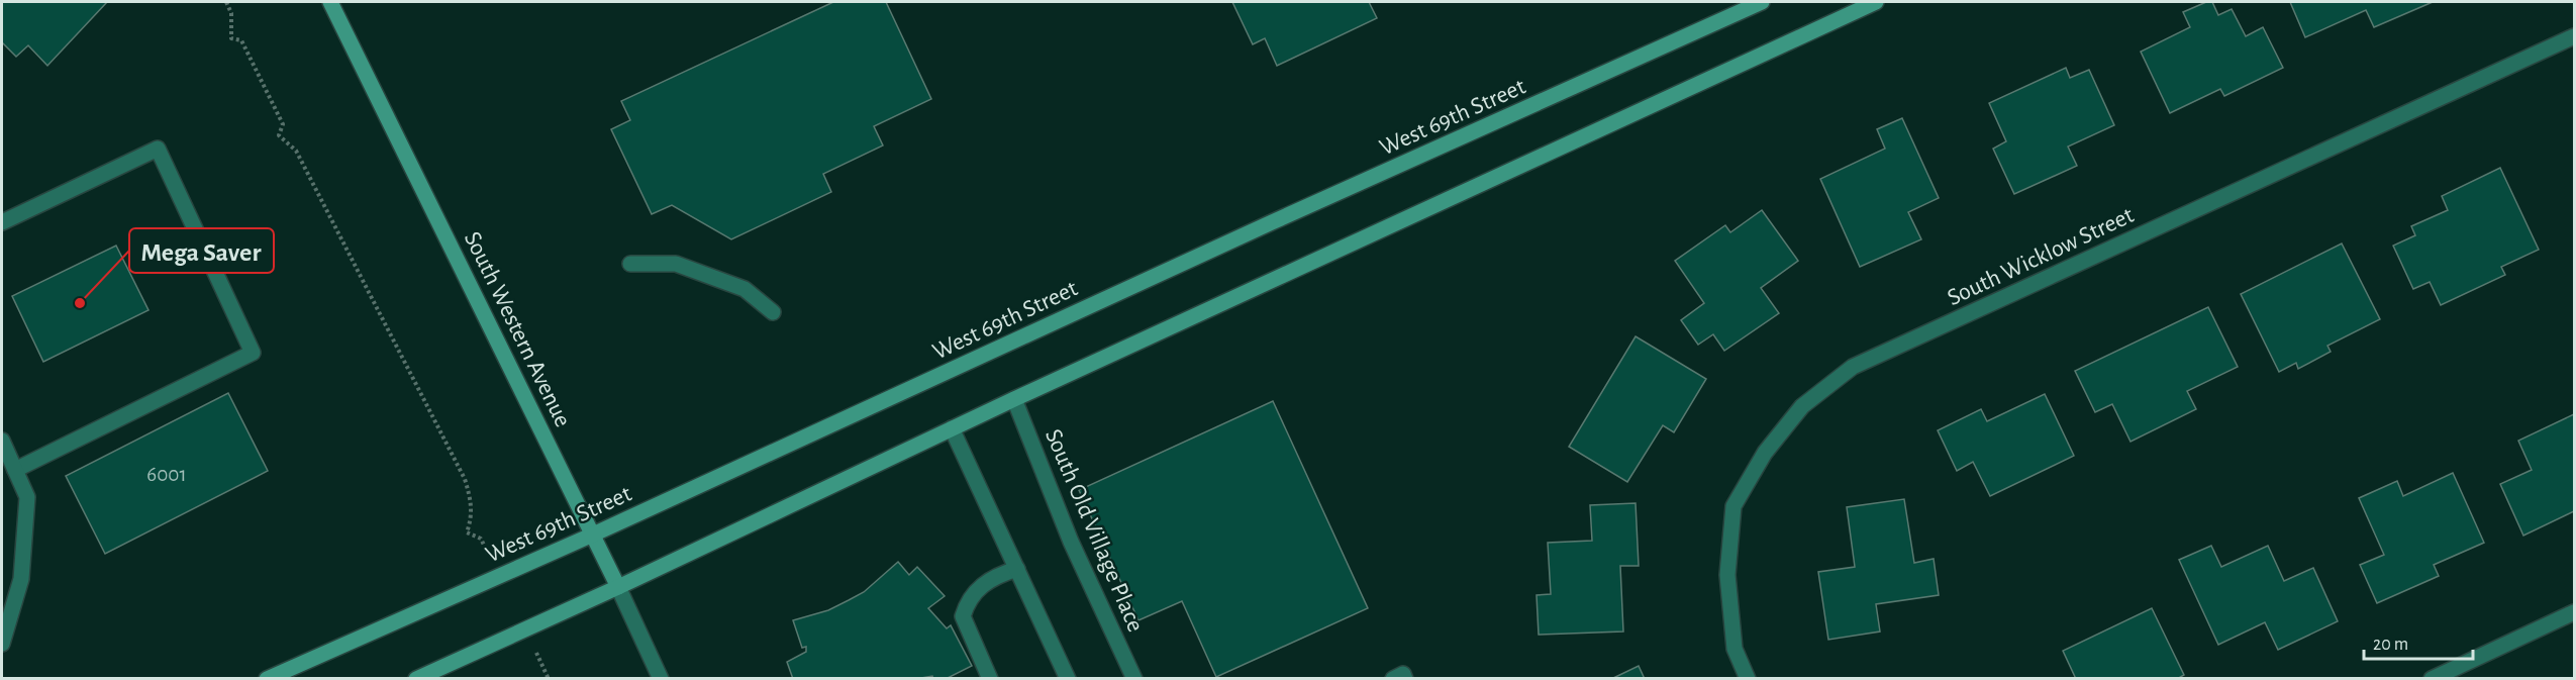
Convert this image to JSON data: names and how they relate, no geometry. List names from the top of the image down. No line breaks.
{"streets":{"main road":["West 69th Street","South Western Avenue"],"street":["South Wicklow Street","South Old Village Place"]},"crossings":[["West 69th Street","South Western Avenue"]],"places":["Mega Saver"],"house_numbers":["6001"],"scale_bar":"20 m"}
